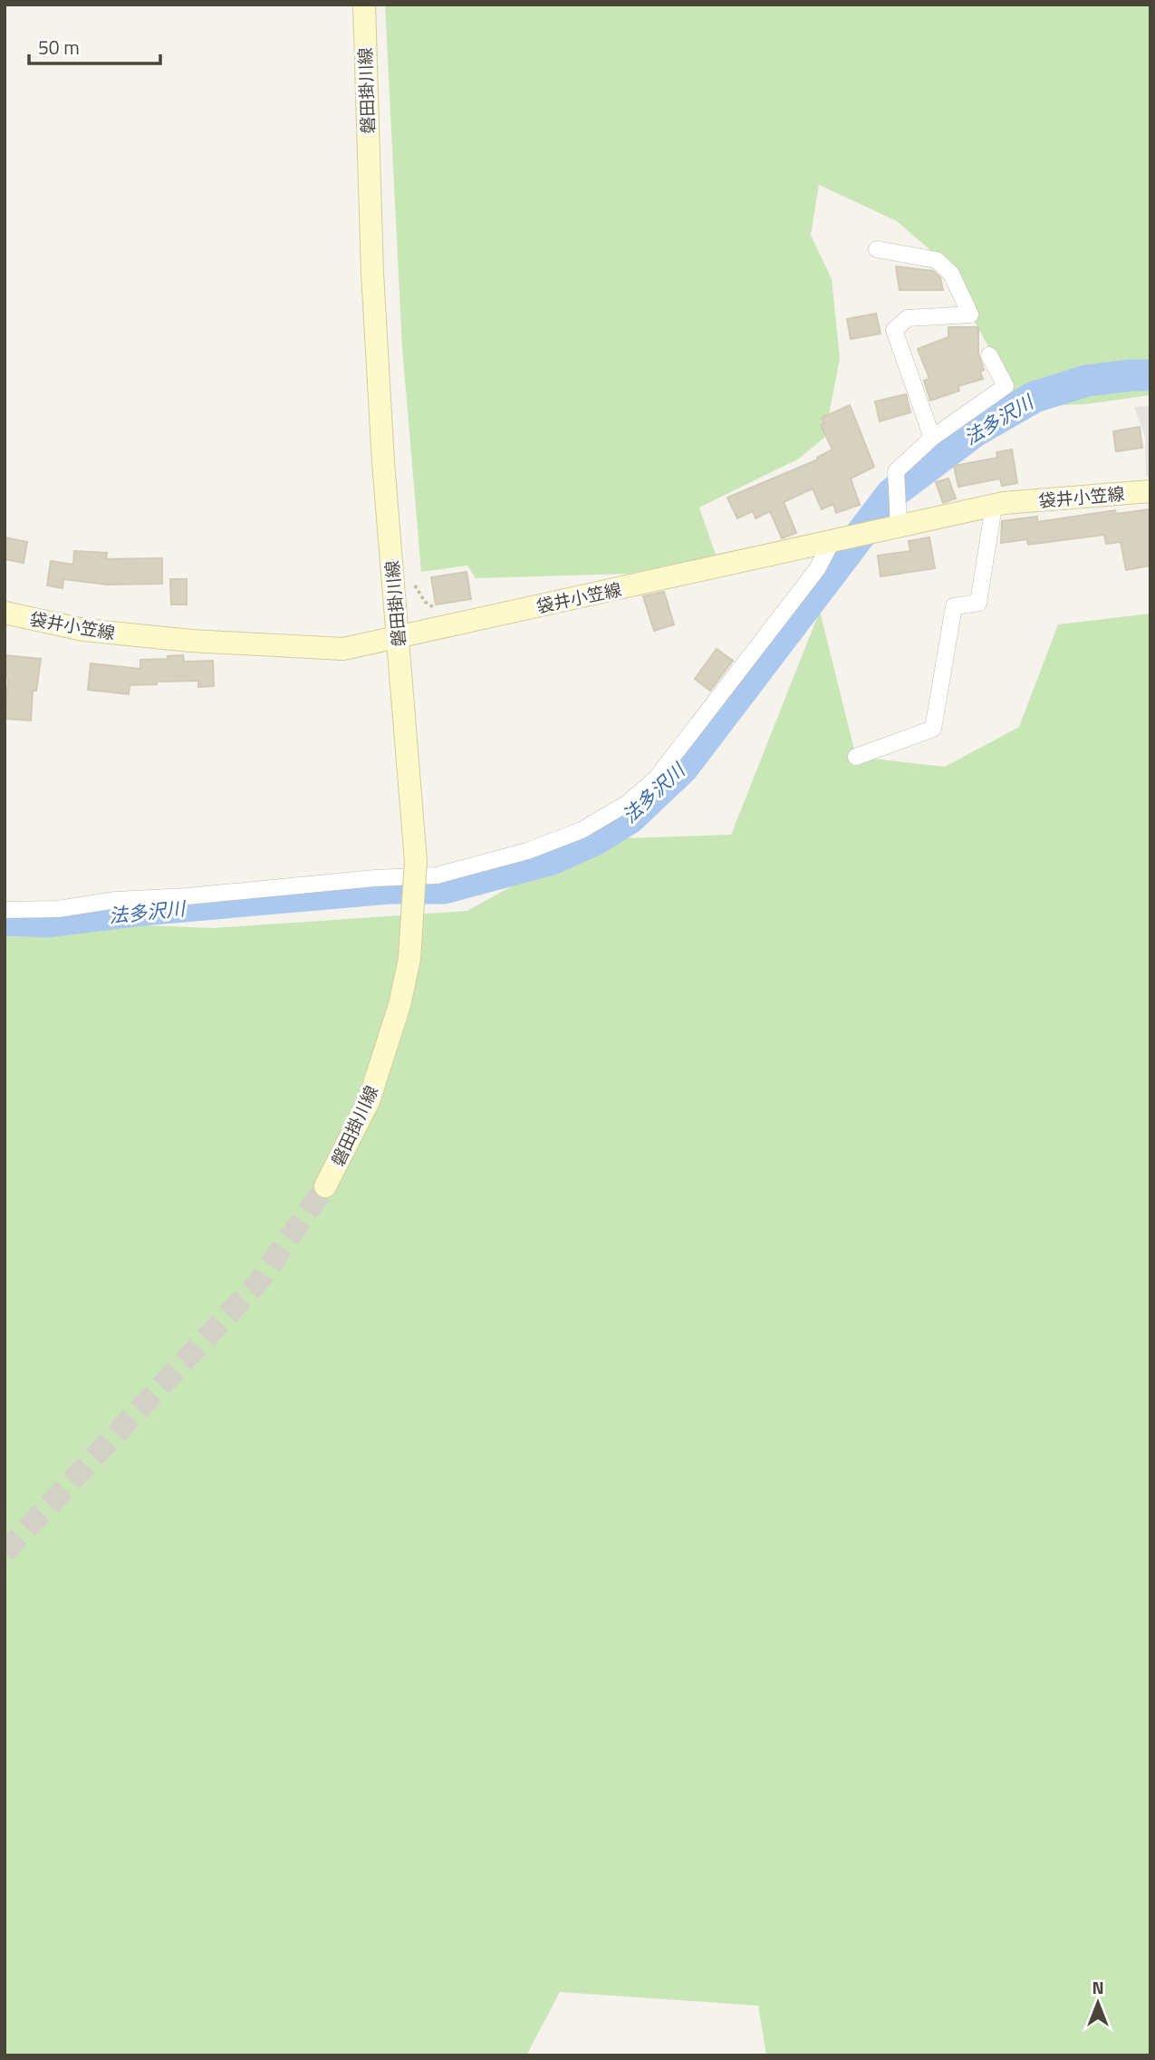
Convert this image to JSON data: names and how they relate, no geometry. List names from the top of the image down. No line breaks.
{"streets":{"main road":["磐田掛川線","袋井小笠線"]},"crossings":[["磐田掛川線","袋井小笠線"]],"water":["法多沢川"],"scale_bar":"50 m","north":"top"}
